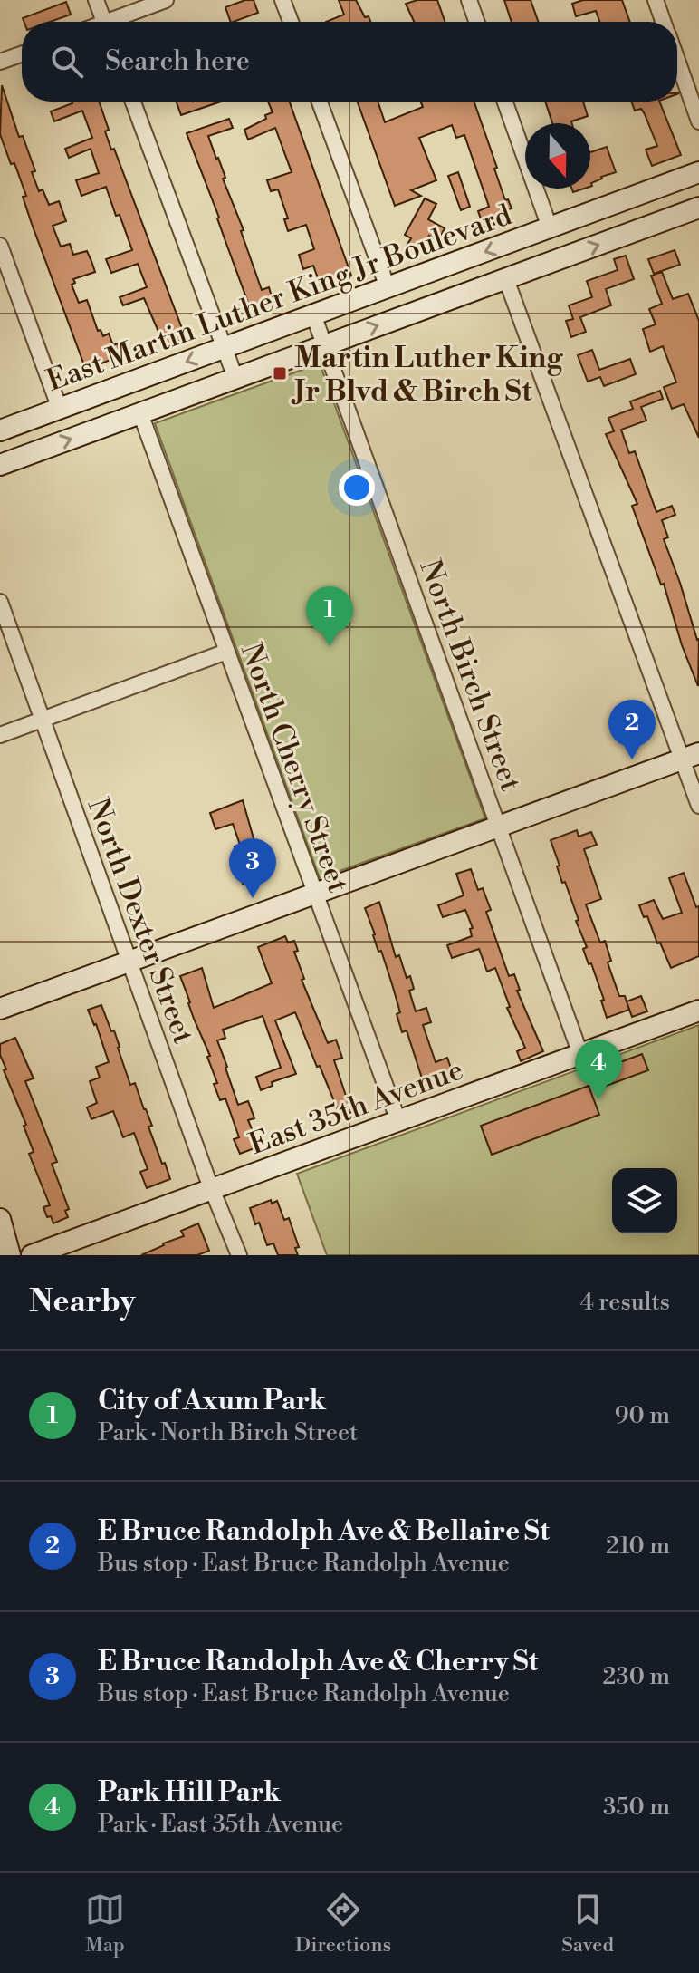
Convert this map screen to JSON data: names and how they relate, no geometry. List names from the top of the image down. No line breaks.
{"streets":{"main road":["East Martin Luther King Jr Boulevard","East 35th Avenue"],"street":["North Birch Street","North Cherry Street","North Dexter Street"]},"crossings":[["East Martin Luther King Jr Boulevard","North Birch Street"],["East Martin Luther King Jr Boulevard","North Cherry Street"],["North Birch Street","East 35th Avenue"],["North Cherry Street","East 35th Avenue"],["North Dexter Street","East 35th Avenue"]],"places":{"transit":["Martin Luther King Jr Blvd & Birch St"]},"north":"bottom","page":{"search":"Search here","pins":["1","2","3","4"],"heading":["Nearby","4 results"],"list":[{"mark":"1","name":"City of Axum Park","note":"Park · North Birch Street","value":"90 m"},{"mark":"2","name":"E Bruce Randolph Ave & Bellaire St","note":"Bus stop · East Bruce Randolph Avenue","value":"210 m"},{"mark":"3","name":"E Bruce Randolph Ave & Cherry St","note":"Bus stop · East Bruce Randolph Avenue","value":"230 m"},{"mark":"4","name":"Park Hill Park","note":"Park · East 35th Avenue","value":"350 m"}],"nav":["Map","Directions","Saved"]}}
